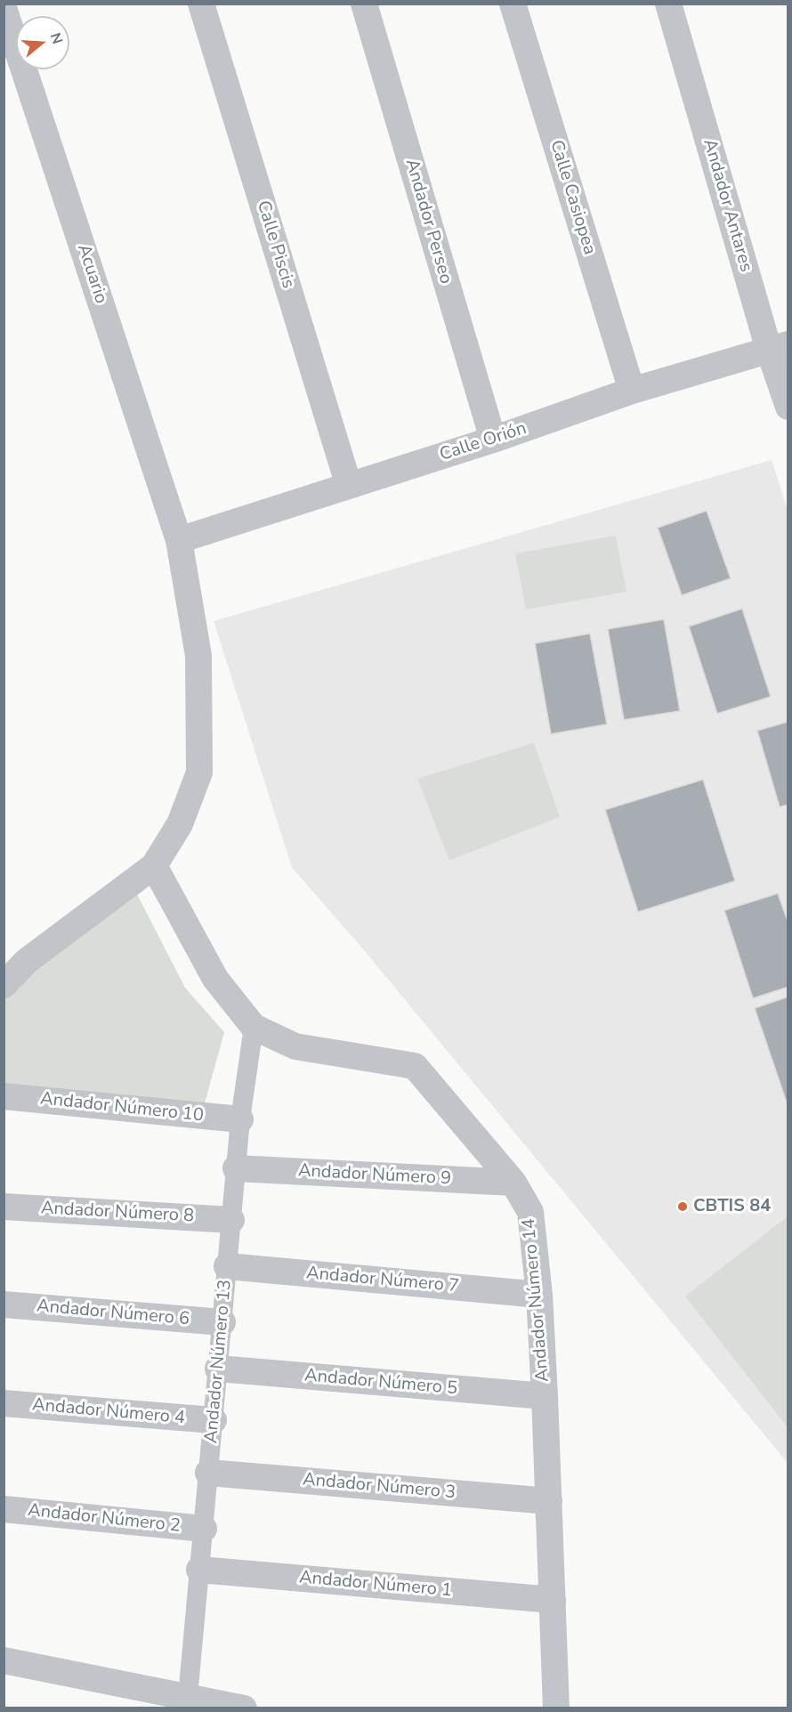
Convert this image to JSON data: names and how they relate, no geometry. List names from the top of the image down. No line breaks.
{"streets":{"street":["Calle Casiopea","Andador Antares","Andador Perseo","Calle Piscis","Acuario","Calle Orión","Andador Número 10","Andador Número 9","Andador Número 8","Andador Número 7","Andador Número 14","Andador Número 6","Andador Número 13","Andador Número 5","Andador Número 4","Andador Número 3","Andador Número 2","Andador Número 1"]},"crossings":[["Calle Casiopea","Calle Orión"],["Andador Antares","Calle Orión"],["Andador Perseo","Calle Orión"],["Calle Piscis","Calle Orión"],["Acuario","Calle Orión"],["Acuario","Andador Número 14"],["Andador Número 10","Andador Número 13"],["Andador Número 9","Andador Número 14"],["Andador Número 9","Andador Número 13"],["Andador Número 8","Andador Número 13"],["Andador Número 7","Andador Número 14"],["Andador Número 7","Andador Número 13"],["Andador Número 14","Andador Número 13"],["Andador Número 14","Andador Número 5"],["Andador Número 14","Andador Número 3"],["Andador Número 14","Andador Número 1"],["Andador Número 6","Andador Número 13"],["Andador Número 13","Andador Número 5"],["Andador Número 13","Andador Número 4"],["Andador Número 13","Andador Número 3"],["Andador Número 13","Andador Número 2"],["Andador Número 13","Andador Número 1"]],"places":["CBTIS 84"],"north":"right"}
